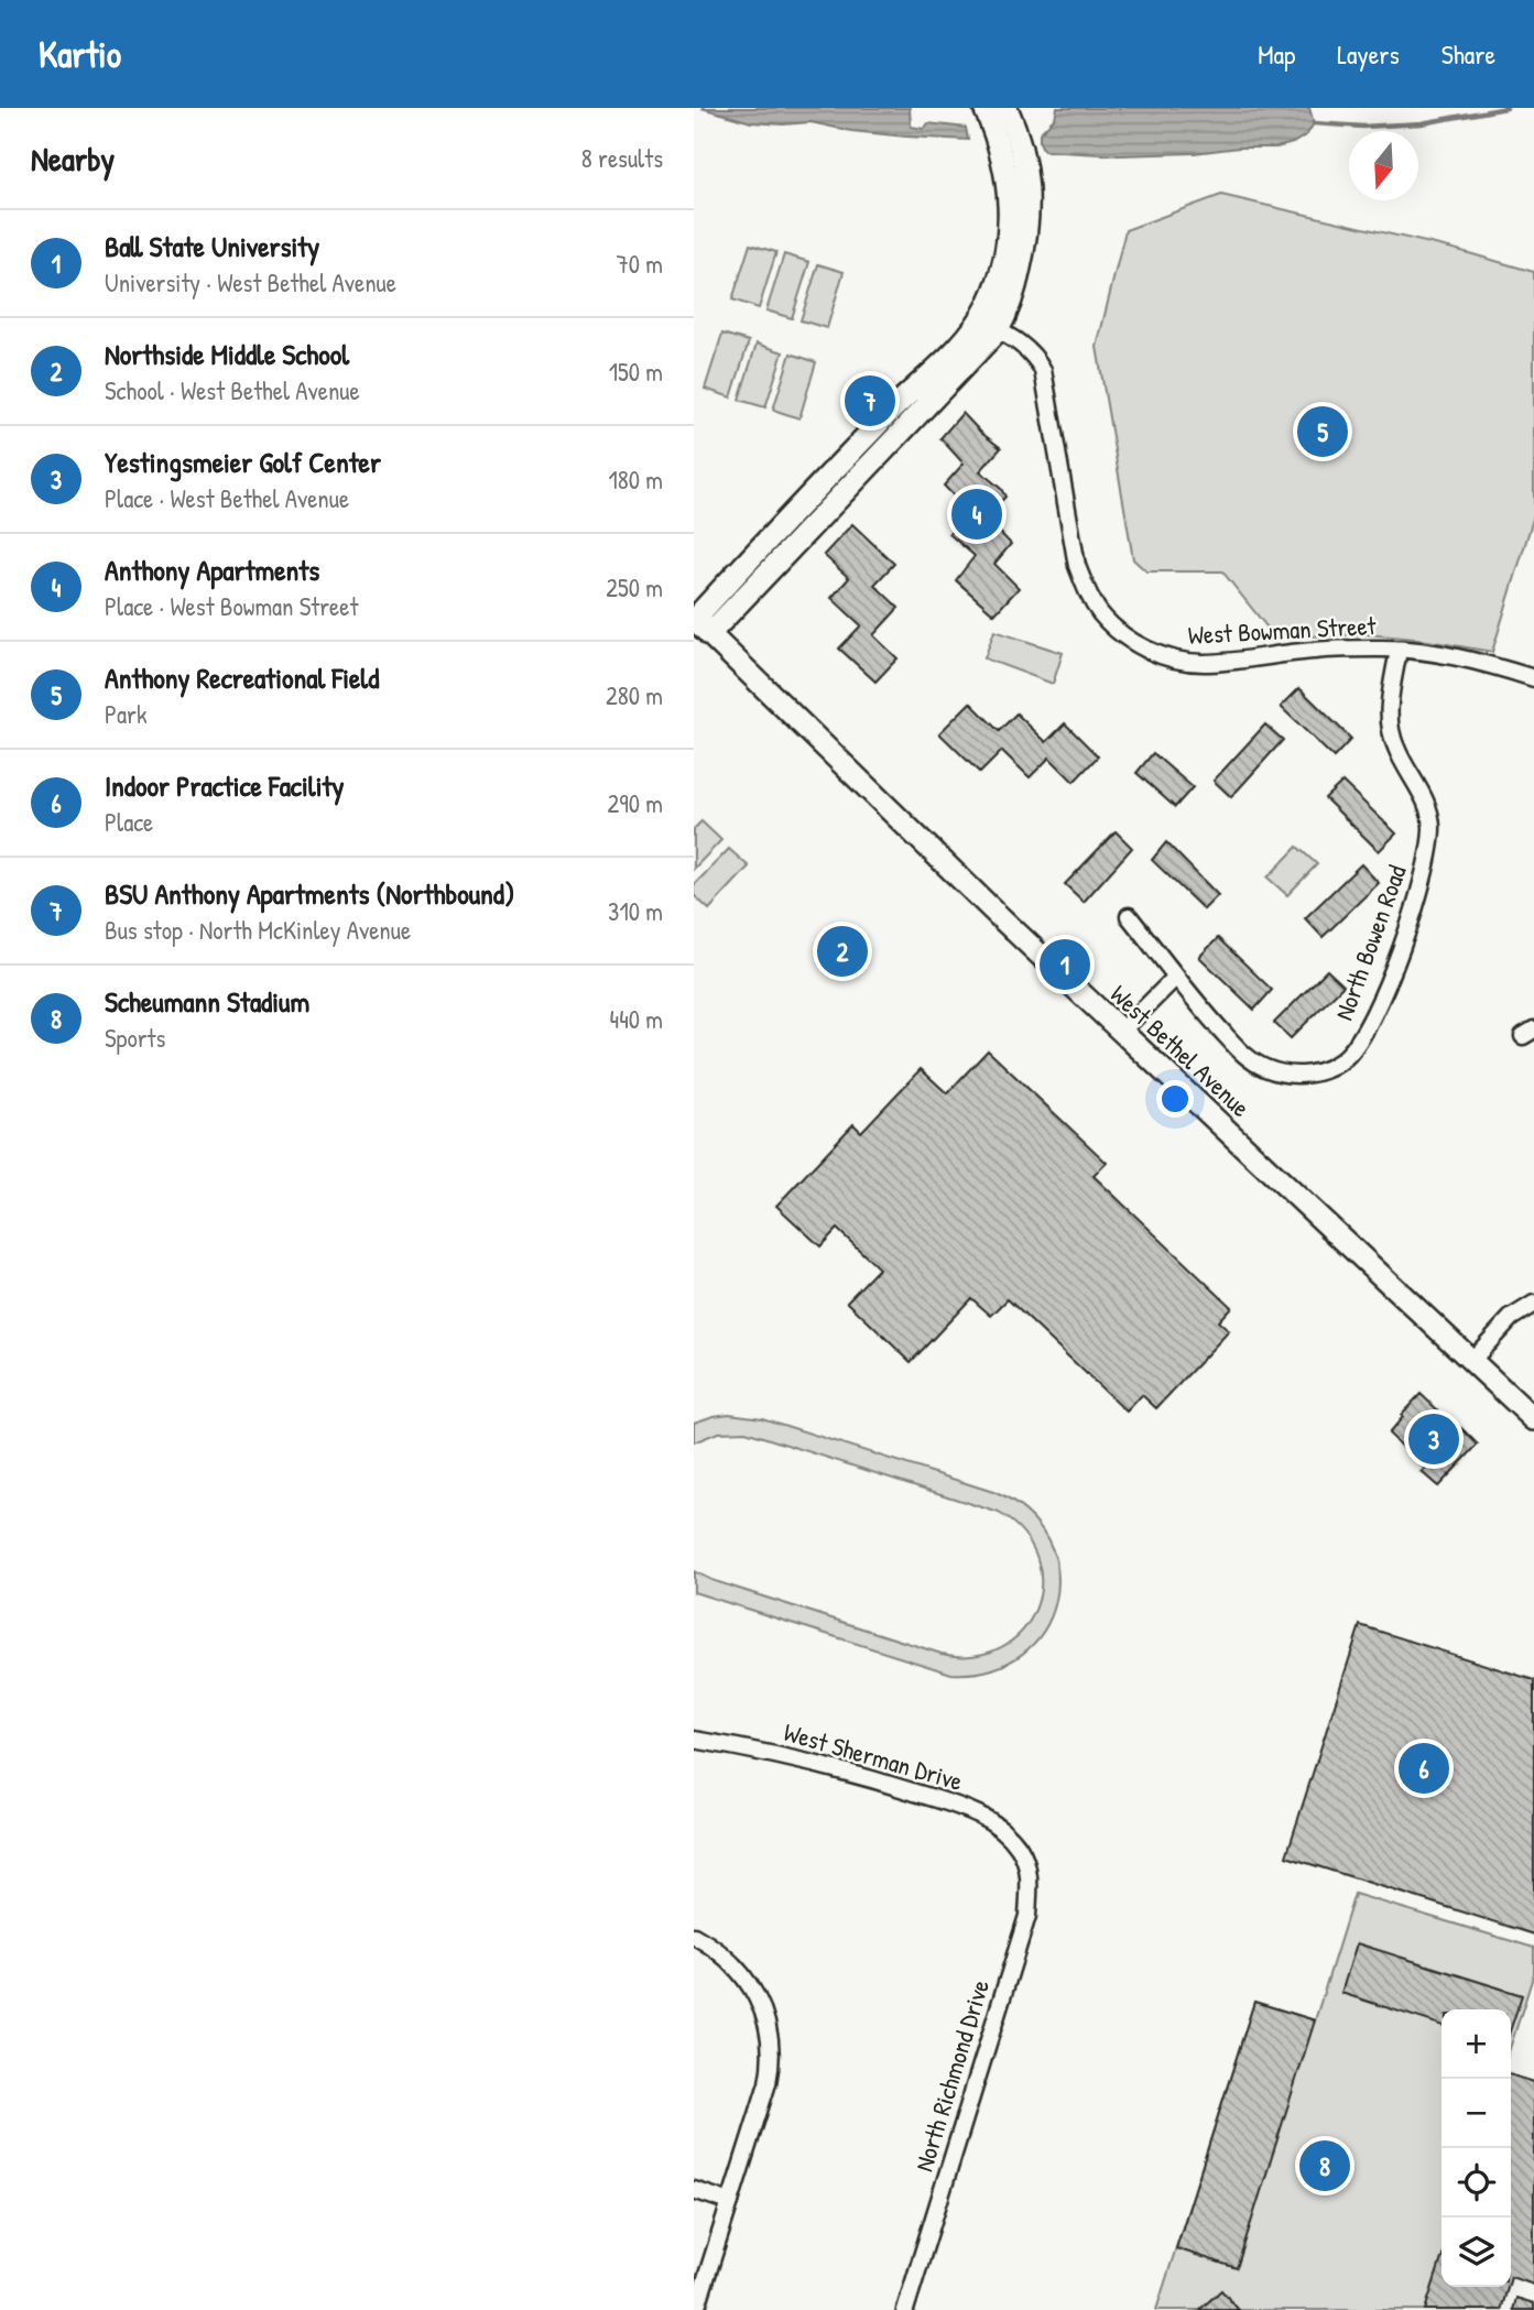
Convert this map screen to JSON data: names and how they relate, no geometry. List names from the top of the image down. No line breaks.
{"streets":{"main road":["West Bethel Avenue"],"street":["West Bowman Street","North Bowen Road","West Sherman Drive","North Richmond Drive"]},"crossings":[["West Bowman Street","North Bowen Road"],["West Sherman Drive","North Richmond Drive"]],"north":"bottom","page":{"header":"Kartio","nav":["Map","Layers","Share"],"heading":["Nearby","8 results"],"list":[{"mark":"1","name":"Ball State University","note":"University · West Bethel Avenue","value":"70 m"},{"mark":"2","name":"Northside Middle School","note":"School · West Bethel Avenue","value":"150 m"},{"mark":"3","name":"Yestingsmeier Golf Center","note":"Place · West Bethel Avenue","value":"180 m"},{"mark":"4","name":"Anthony Apartments","note":"Place · West Bowman Street","value":"250 m"},{"mark":"5","name":"Anthony Recreational Field","note":"Park","value":"280 m"},{"mark":"6","name":"Indoor Practice Facility","note":"Place","value":"290 m"},{"mark":"7","name":"BSU Anthony Apartments (Northbound)","note":"Bus stop · North McKinley Avenue","value":"310 m"},{"mark":"8","name":"Scheumann Stadium","note":"Sports","value":"440 m"}],"pins":["7","5","4","2","1","3","6","8"],"map_buttons":["+","−"]}}
